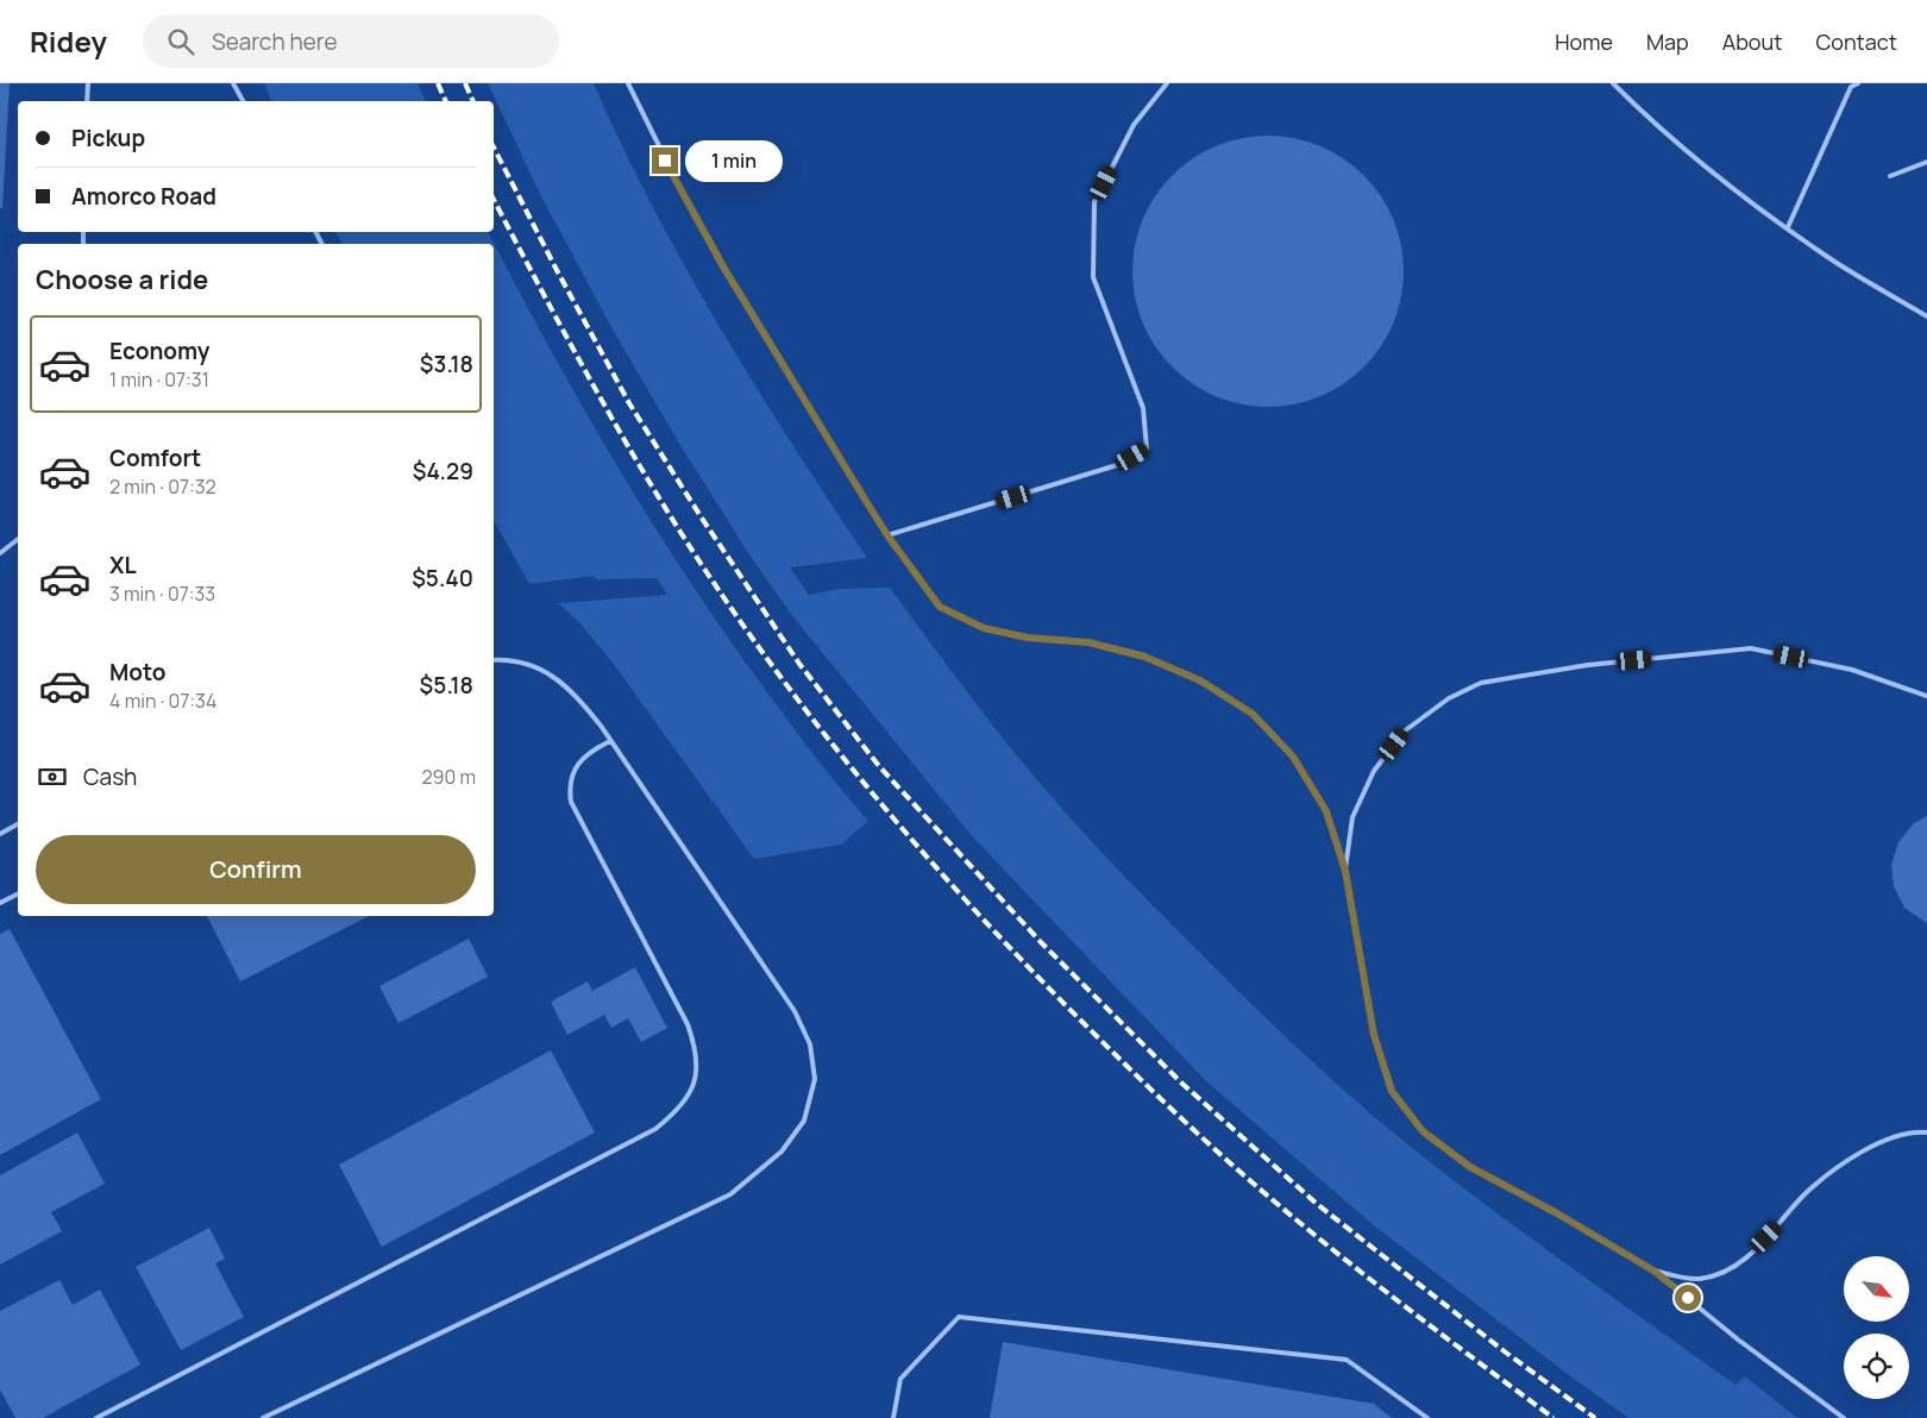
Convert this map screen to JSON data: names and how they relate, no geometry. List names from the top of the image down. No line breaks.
{"north":"bottom right","page":{"header":"Ridey","search":"Search here","nav":["Home","Map","About","Contact"],"banner":["Pickup","Amorco Road"],"bubble":"1 min","heading":"Choose a ride","list":[{"name":"Economy","note":"1 min · 07:31","value":"$3.18"},{"name":"Comfort","note":"2 min · 07:32","value":"$4.29"},{"name":"XL","note":"3 min · 07:33","value":"$5.40"},{"name":"Moto","note":"4 min · 07:34","value":"$5.18"}],"pay":["Cash","290 m"],"buttons":"Confirm"}}
